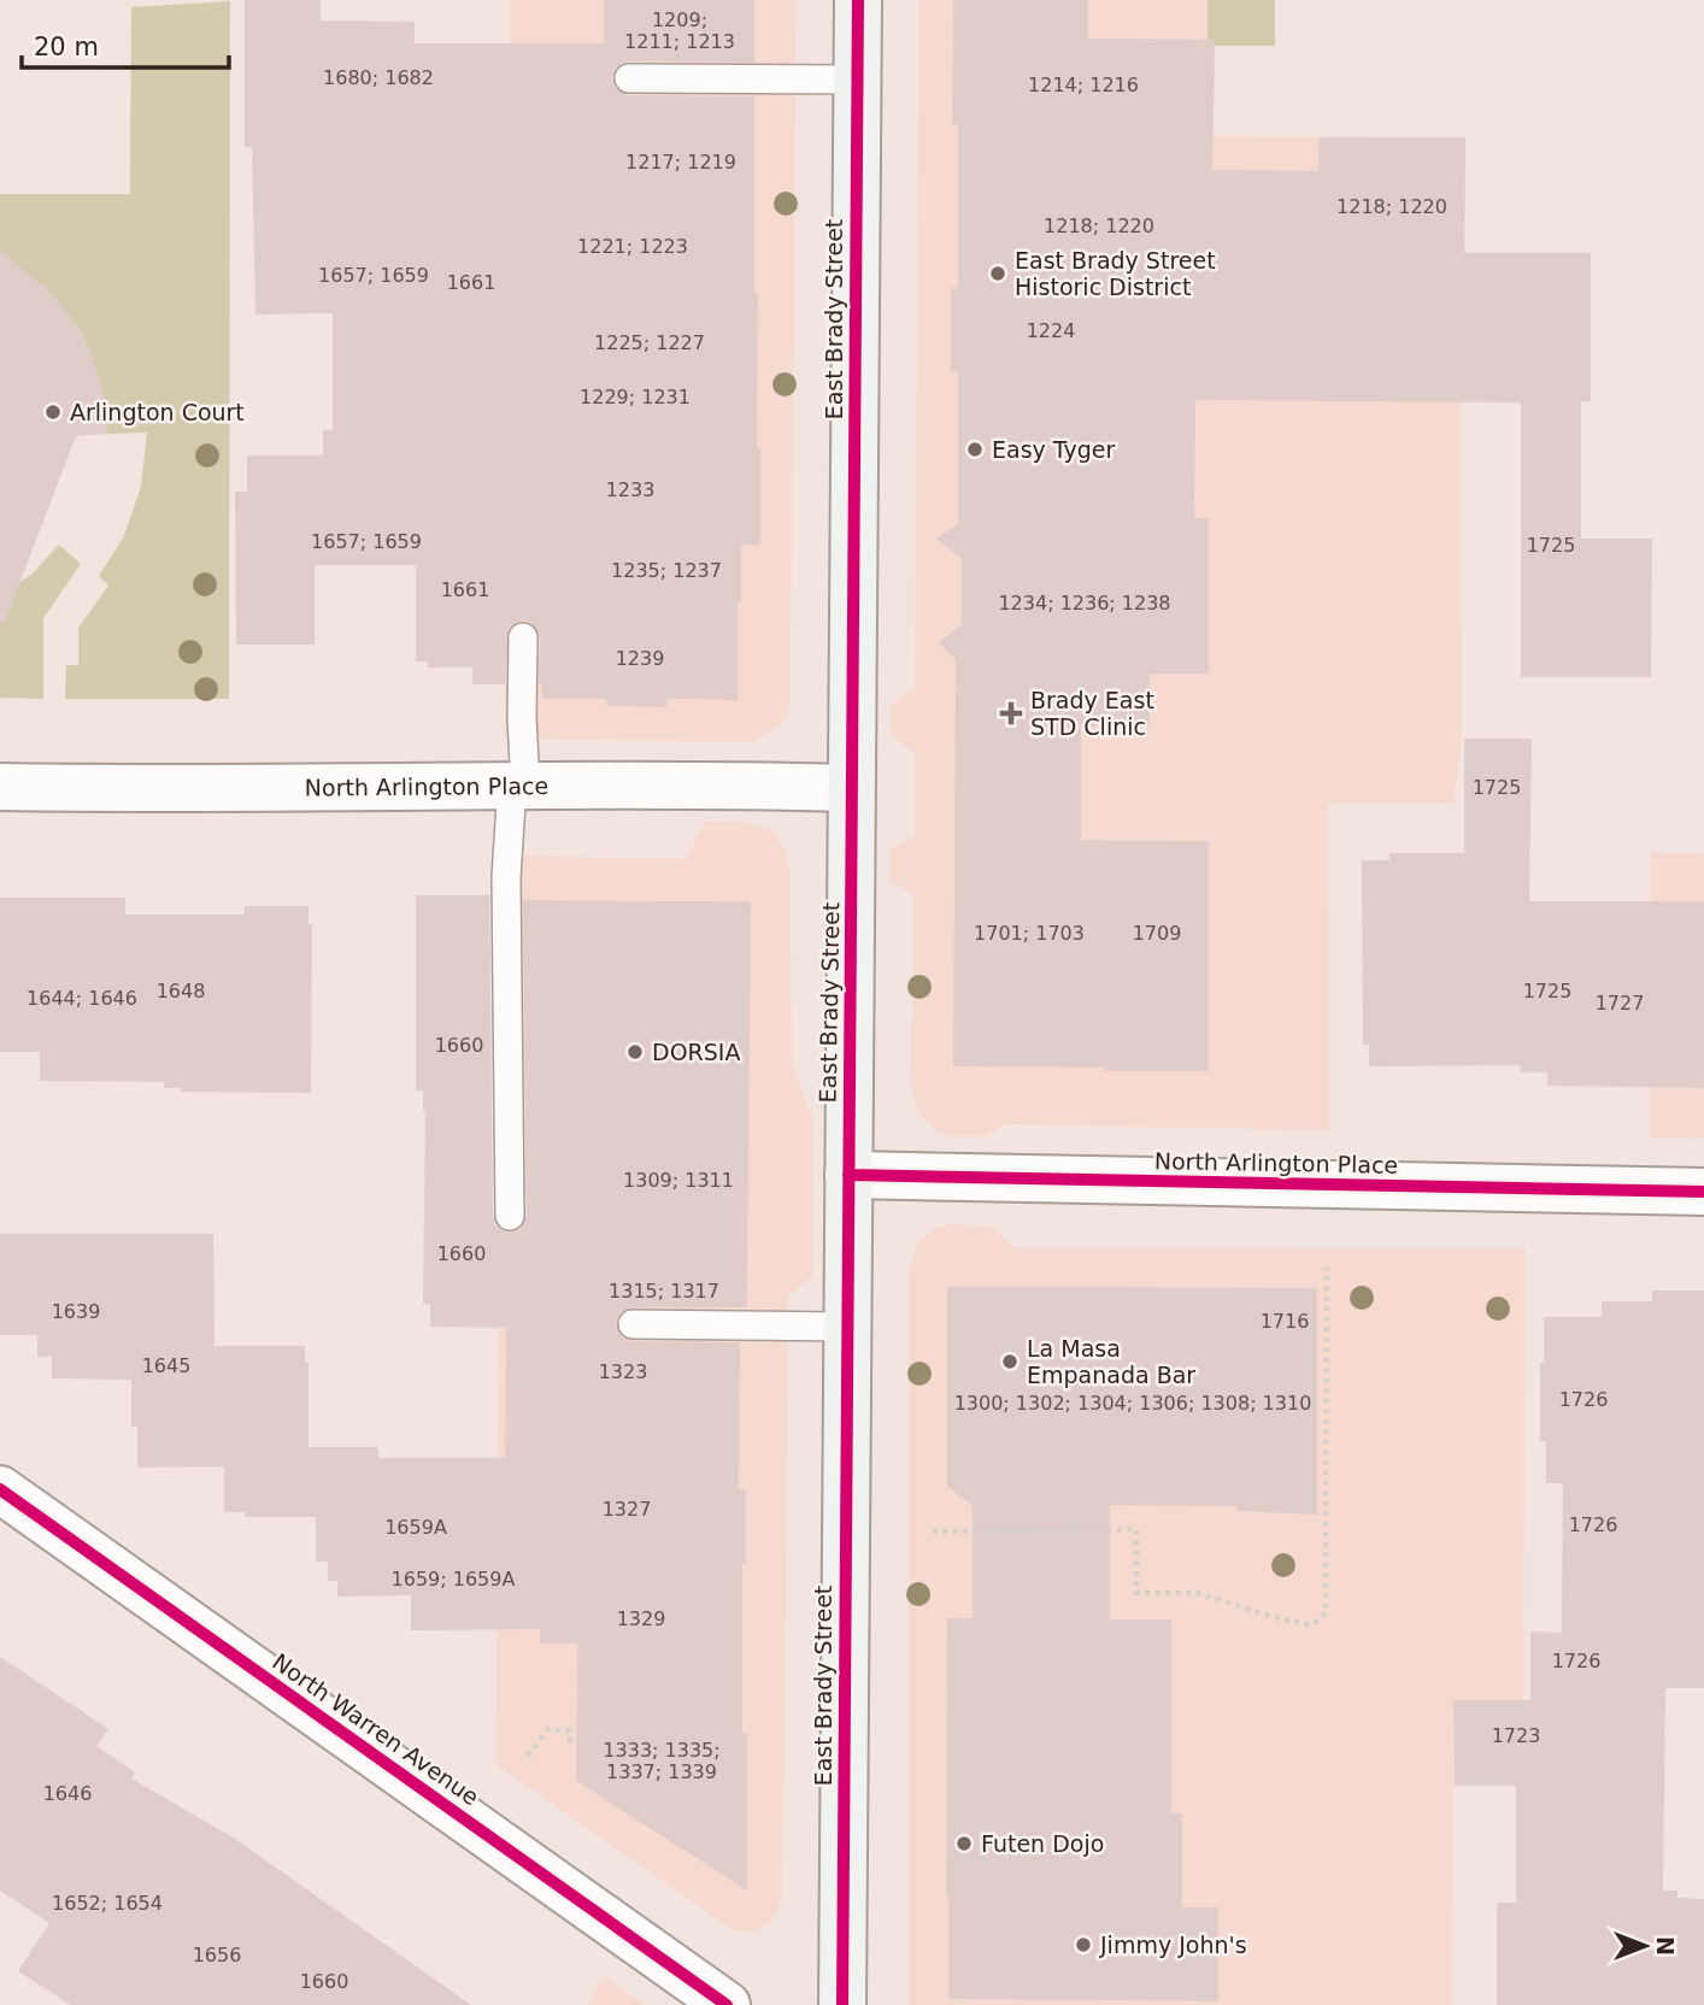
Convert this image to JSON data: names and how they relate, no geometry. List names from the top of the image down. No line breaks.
{"streets":{"main road":["East Brady Street"],"street":["North Arlington Place","North Warren Avenue"]},"crossings":[["East Brady Street","North Arlington Place"]],"places":{"other":["East Brady Street Historic District","Arlington Court","Easy Tyger","DORSIA","La Masa Empanada Bar","Futen Dojo","Jimmy John's"],"health":["Brady East STD Clinic"]},"house_numbers":["1209; 1211; 1213","1680; 1682","1214; 1216","1217; 1219","1218; 1220","1218; 1220","1221; 1223","1657; 1659","1661","1224","1225; 1227","1229; 1231","1233","1657; 1659","1725","1235; 1237","1661","1234; 1236; 1238","1239","1725","1701; 1703","1709","1648","1725","1644; 1646","1727","1660","1309; 1311","1660","1315; 1317","1639","1716","1645","1323","1726","1300; 1302; 1304; 1306; 1308; 1310","1327","1726","1659A","1659; 1659A","1329","1726","1723","1333; 1335; 1337; 1339","1646","1652; 1654","1656","1660"],"scale_bar":"20 m","north":"right"}
